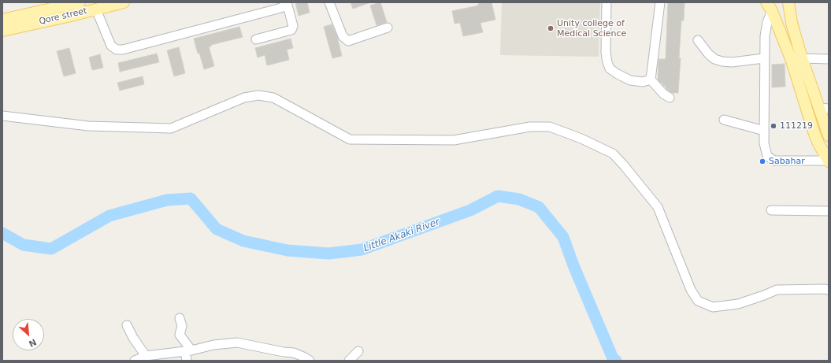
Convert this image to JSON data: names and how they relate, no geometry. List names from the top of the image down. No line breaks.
{"streets":{"main road":["Qore street"]},"water":["Little Akaki River"],"places":["Unity college of Medical Science","111219","Sabahar"],"north":"bottom right"}
